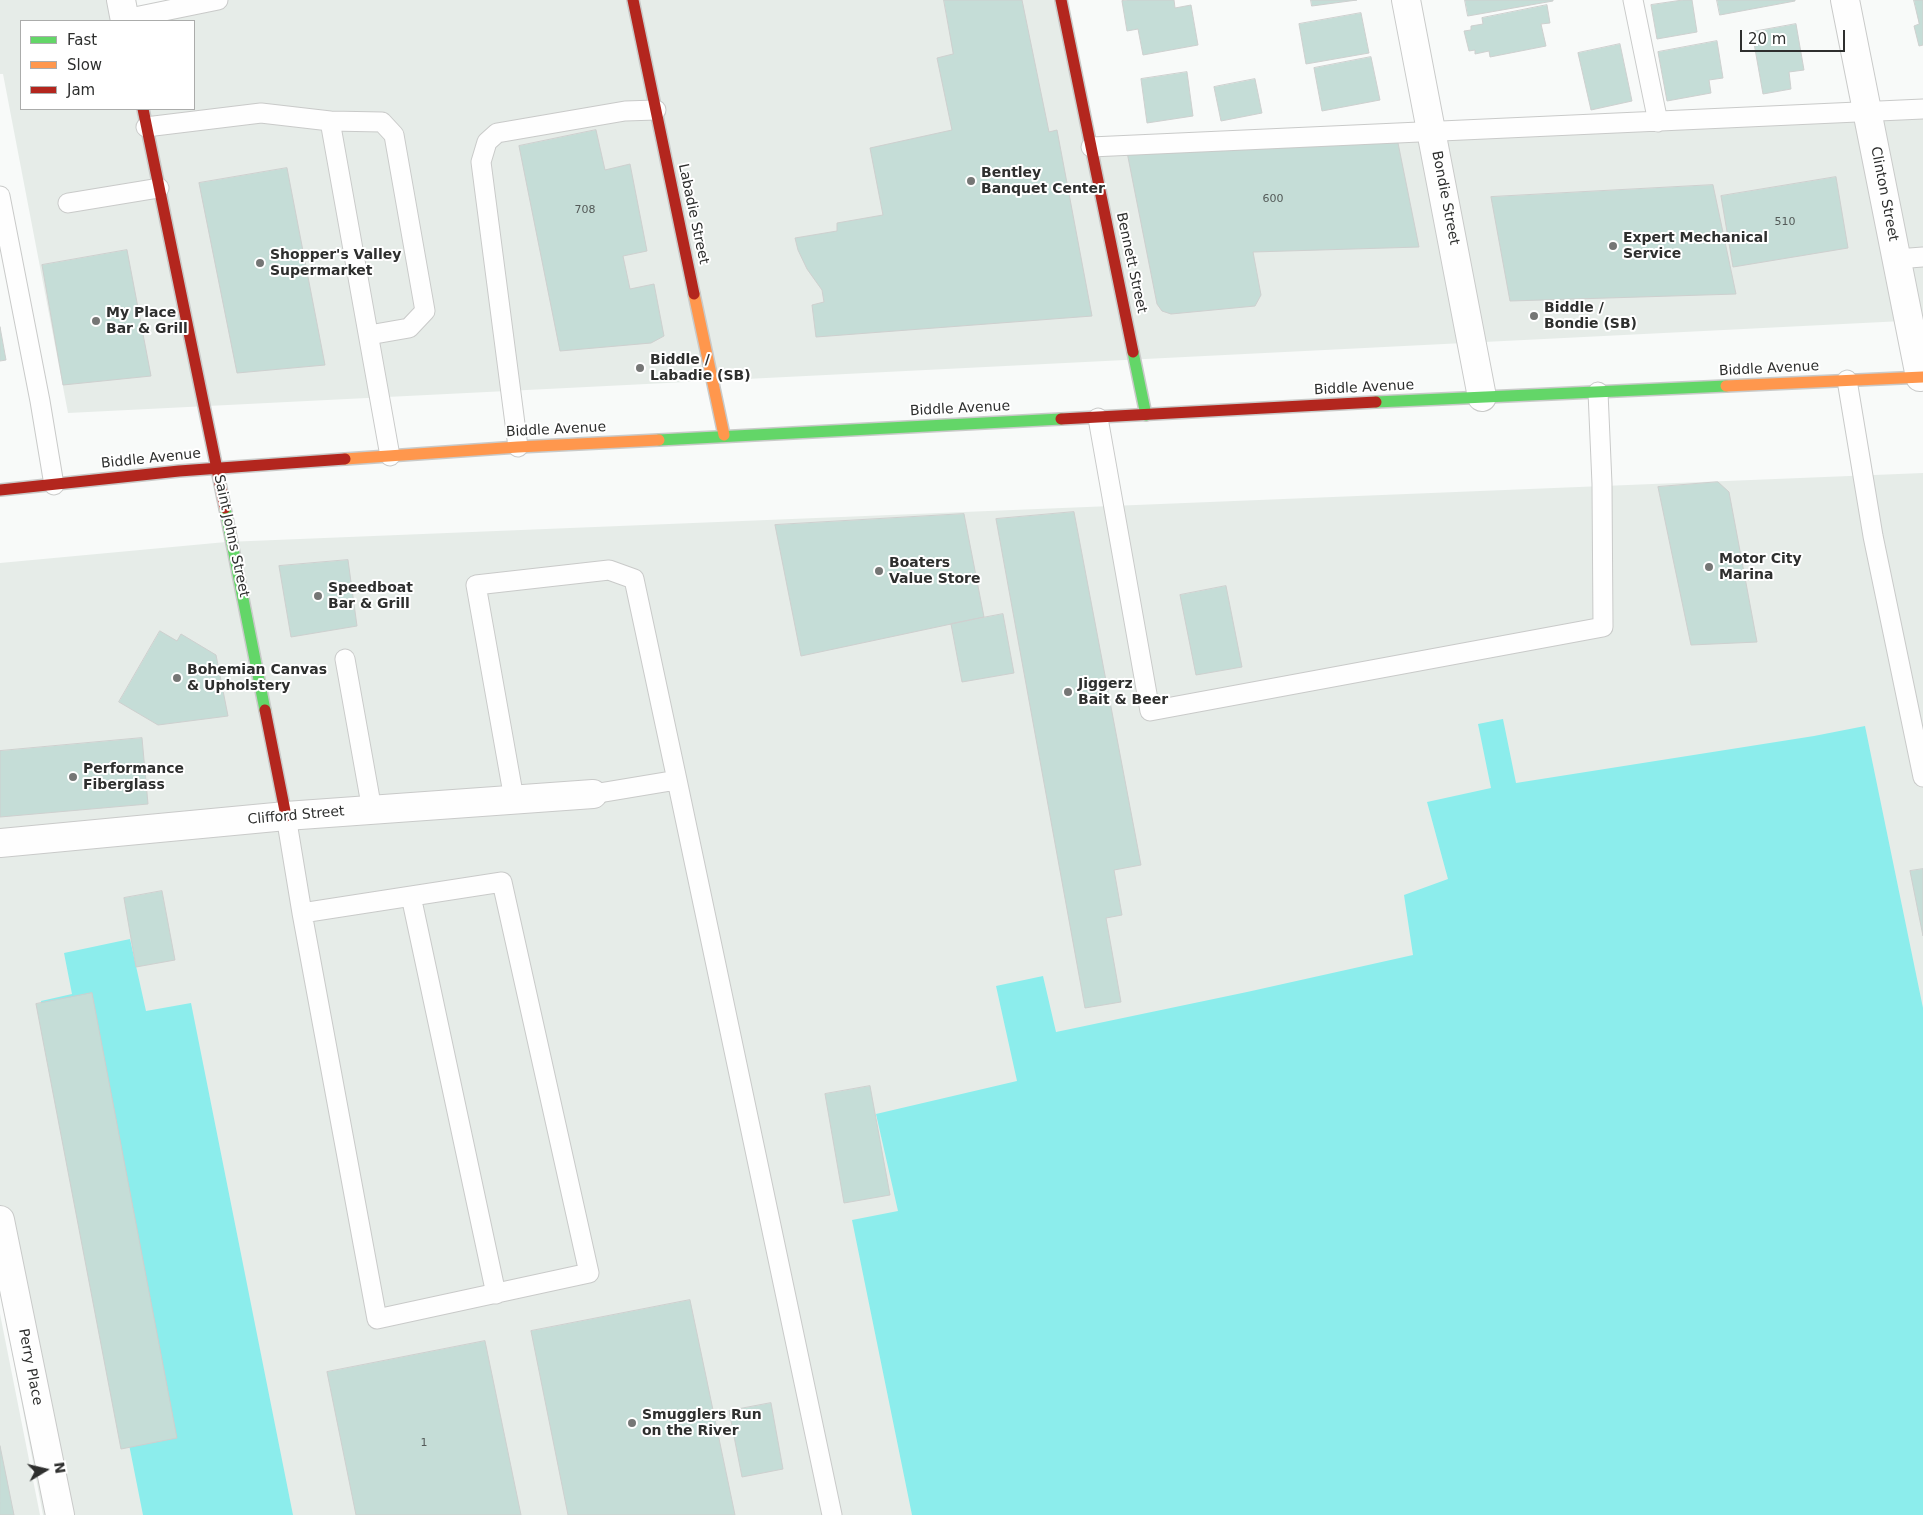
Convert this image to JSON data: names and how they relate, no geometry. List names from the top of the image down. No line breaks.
{"streets":{"main road":["Labadie Street","Bennett Street","Biddle Avenue","Saint Johns Street"],"street":["Clinton Street","Bondie Street","Clifford Street","Perry Place"]},"crossings":[["Clinton Street","Biddle Avenue"],["Bondie Street","Biddle Avenue"],["Labadie Street","Biddle Avenue"],["Bennett Street","Biddle Avenue"],["Biddle Avenue","Saint Johns Street"],["Saint Johns Street","Clifford Street"]],"places":["Bentley Banquet Center","Expert Mechanical Service","Shopper's Valley Supermarket","Biddle / Bondie (SB)","My Place Bar & Grill","Biddle / Labadie (SB)","Motor City Marina","Boaters Value Store","Speedboat Bar & Grill","Bohemian Canvas & Upholstery","Jiggerz Bait & Beer","Performance Fiberglass","Smugglers Run on the River"],"house_numbers":["600","708","510","1"],"legend":["Fast","Slow","Jam"],"scale_bar":"20 m","north":"right"}
